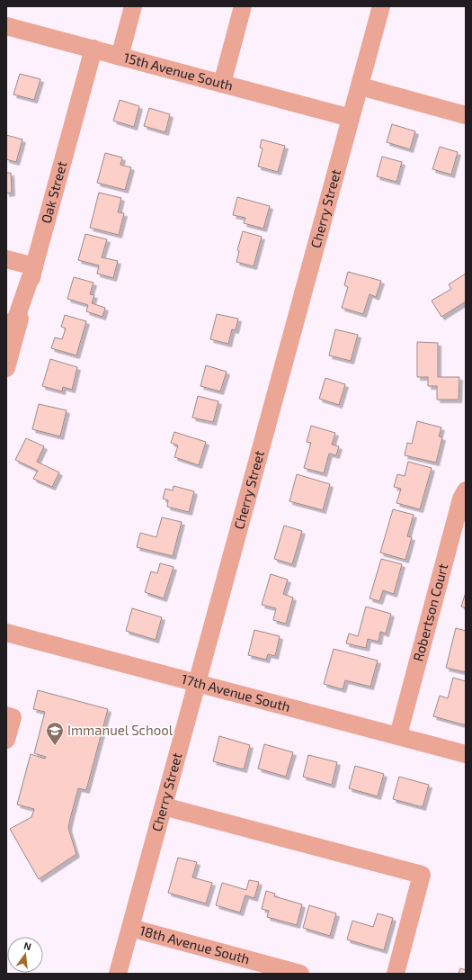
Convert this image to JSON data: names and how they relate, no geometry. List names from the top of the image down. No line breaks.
{"streets":{"street":["15th Avenue South","Oak Street","Cherry Street","Robertson Court","17th Avenue South","18th Avenue South"]},"crossings":[["15th Avenue South","Oak Street"],["15th Avenue South","Cherry Street"],["Cherry Street","17th Avenue South"],["Cherry Street","18th Avenue South"],["Robertson Court","17th Avenue South"]],"places":{"school or university":["Immanuel School"]},"north":"top"}
